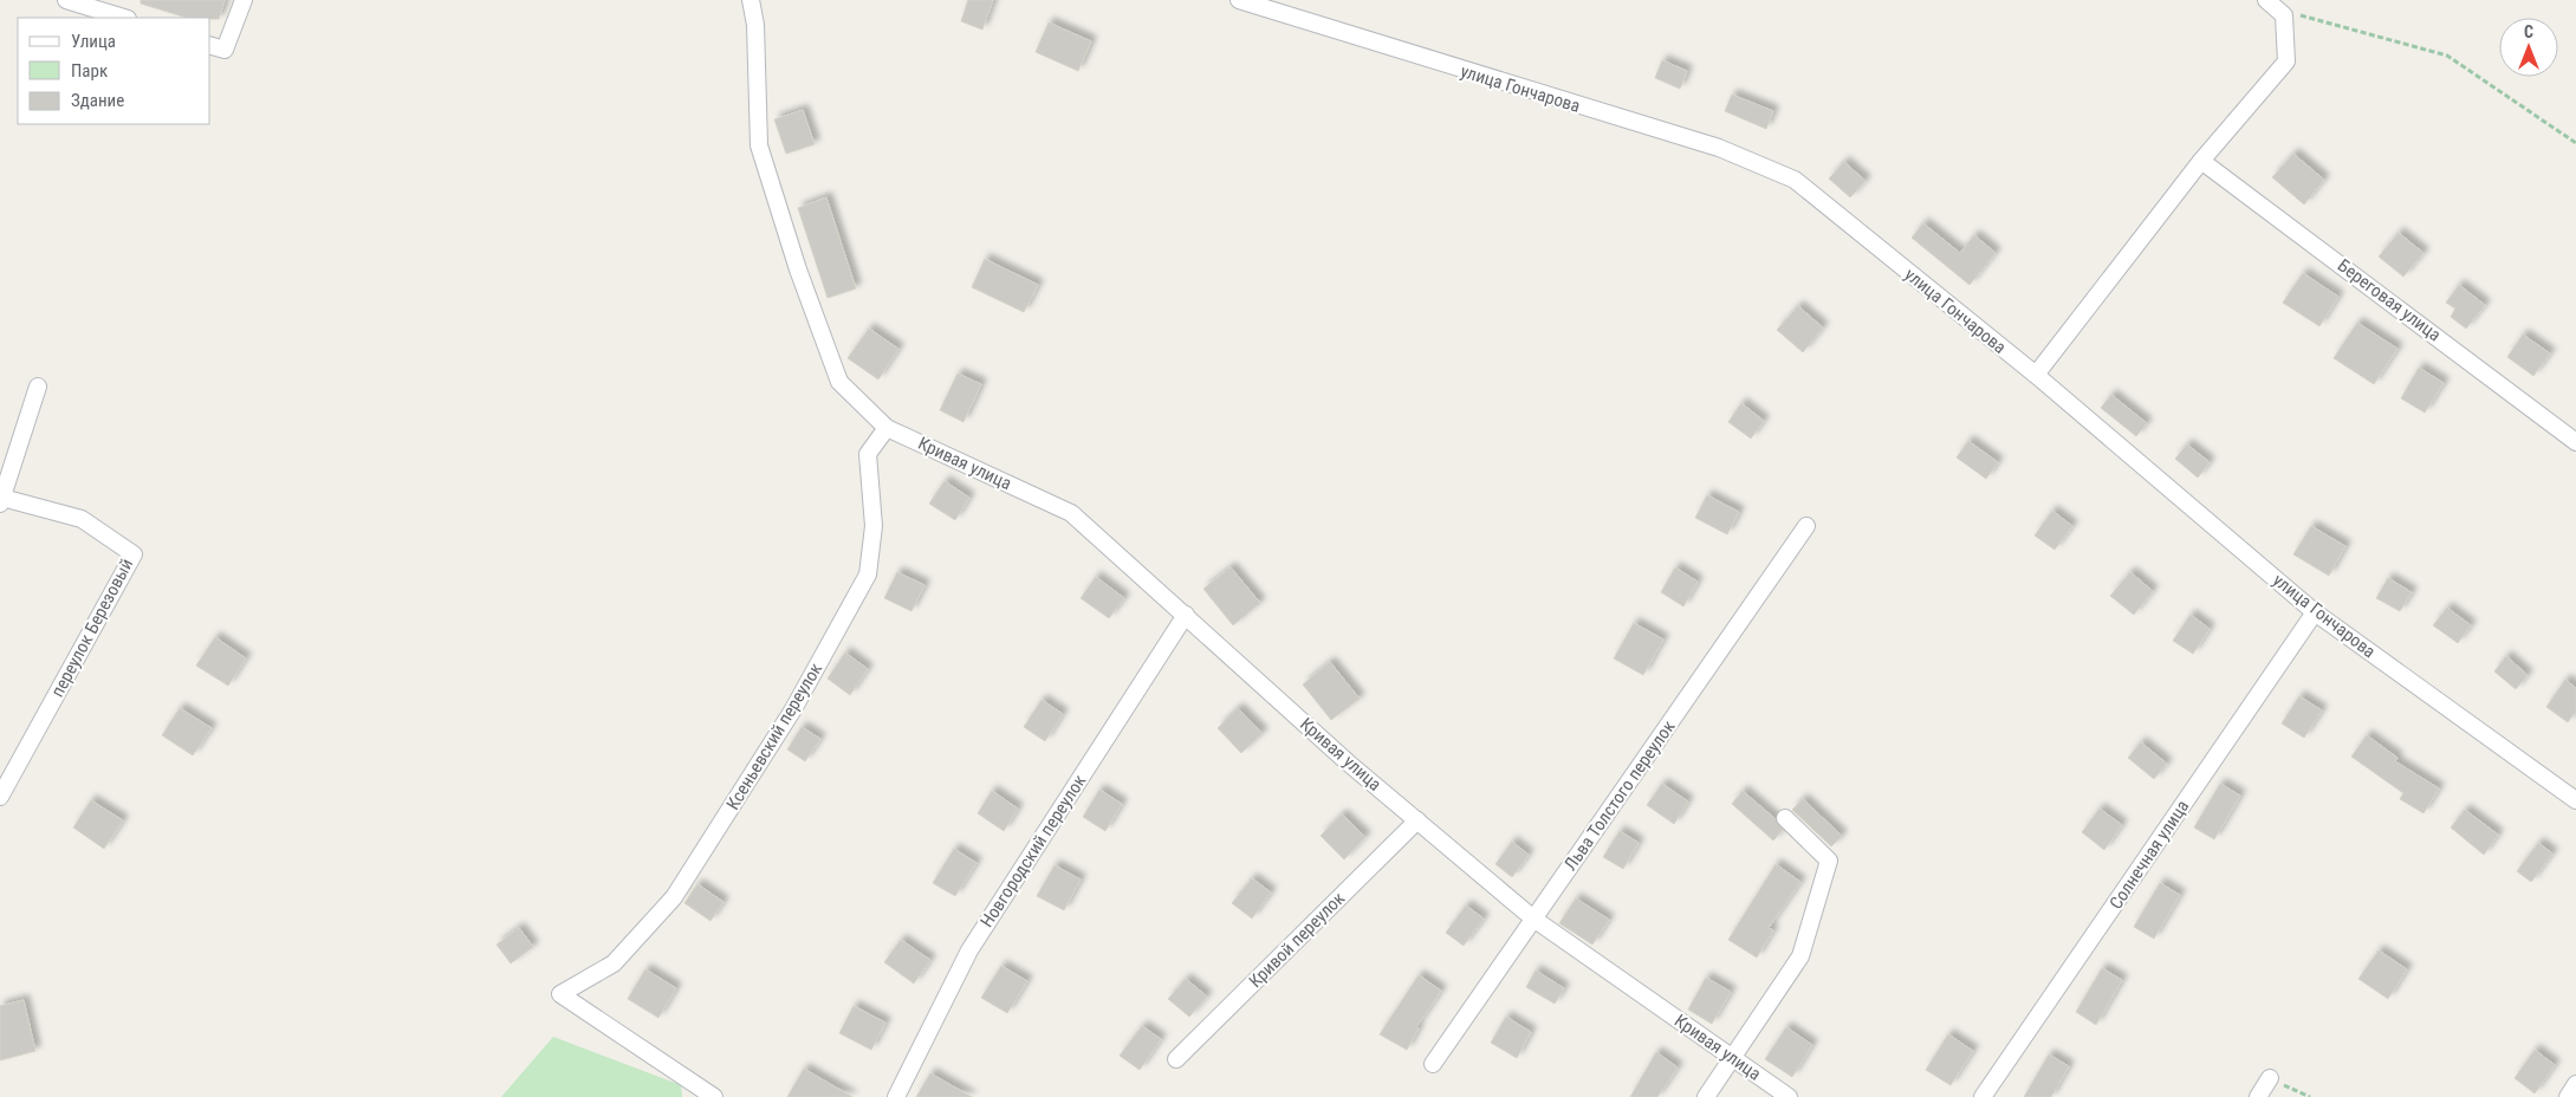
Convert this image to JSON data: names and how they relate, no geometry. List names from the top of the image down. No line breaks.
{"streets":{"street":["улица Гончарова","Береговая улица","Кривая улица","переулок Березовый","Ксеньевский переулок","Льва Толстого переулок","Новгородский переулок","Солнечная улица","Кривой переулок"]},"crossings":[["улица Гончарова","Солнечная улица"],["Кривая улица","Ксеньевский переулок"],["Кривая улица","Льва Толстого переулок"],["Кривая улица","Новгородский переулок"],["Кривая улица","Кривой переулок"]],"legend":["Улица","Парк","Здание"],"north":"top"}
